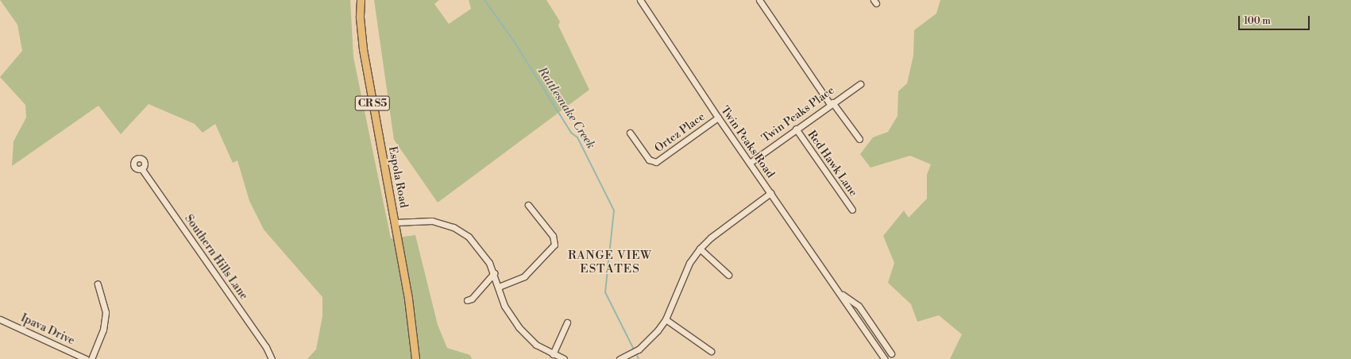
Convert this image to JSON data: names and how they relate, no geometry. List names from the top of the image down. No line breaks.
{"streets":{"main road":["CR S5","Espola Road"],"street":["Twin Peaks Place","Ortez Place","Twin Peaks Road","Red Hawk Lane","Southern Hills Lane","Ipava Drive"]},"crossings":[["Twin Peaks Place","Twin Peaks Road"],["Twin Peaks Place","Red Hawk Lane"],["Ortez Place","Twin Peaks Road"]],"districts":["RANGE VIEW ESTATES"],"water":["Rattlesnake Creek"],"scale_bar":"100 m"}
